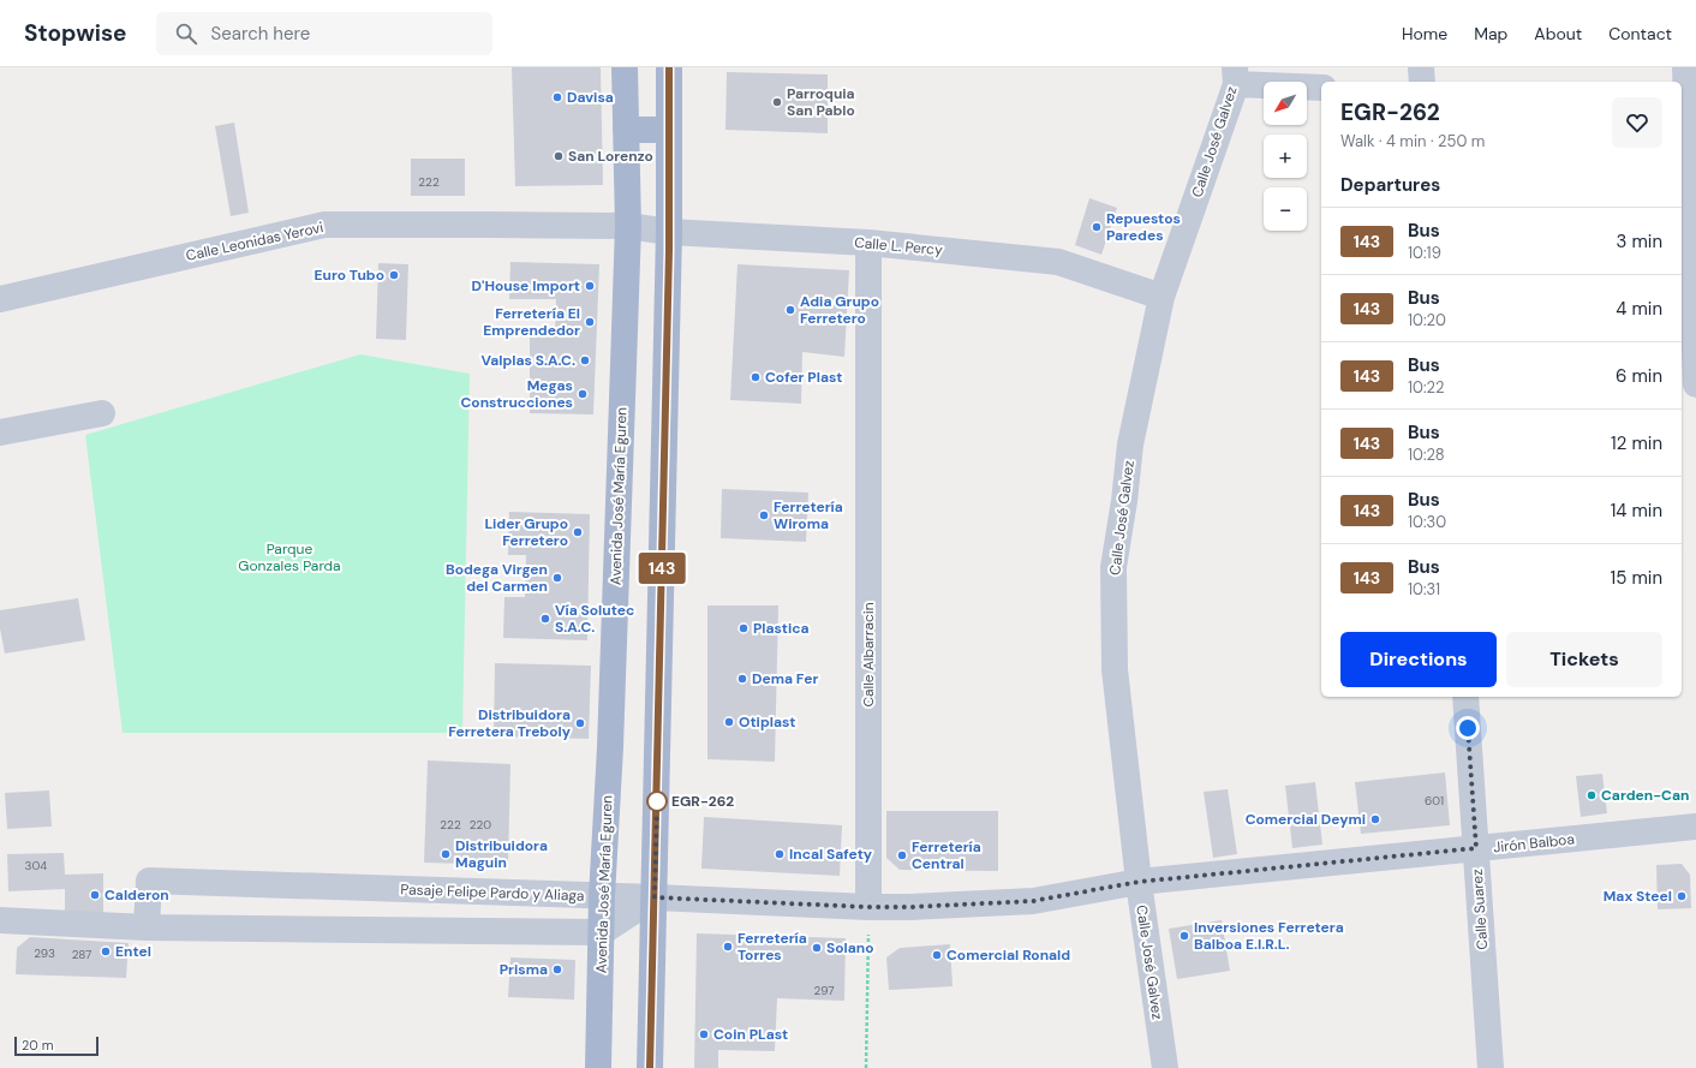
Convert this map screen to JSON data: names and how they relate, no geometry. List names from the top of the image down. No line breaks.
{"streets":{"main road":["Avenida José María Eguren"],"street":["Calle José Galvez","Calle Leonidas Yerovi","Calle L. Percy","Calle Albarracin","Jirón Balboa","Pasaje Felipe Pardo y Aliaga","Calle Suarez"]},"crossings":[["Calle José Galvez","Calle L. Percy"],["Calle José Galvez","Jirón Balboa"],["Calle Leonidas Yerovi","Calle L. Percy"],["Calle Leonidas Yerovi","Avenida José María Eguren"],["Calle L. Percy","Avenida José María Eguren"],["Calle L. Percy","Calle Albarracin"],["Avenida José María Eguren","Pasaje Felipe Pardo y Aliaga"],["Calle Albarracin","Jirón Balboa"],["Jirón Balboa","Pasaje Felipe Pardo y Aliaga"],["Jirón Balboa","Calle Suarez"]],"parks":["Parque Gonzales Parda"],"places":["Davisa","Parroquia San Pablo","San Lorenzo","Repuestos Paredes","Euro Tubo","D'House Import","Adia Grupo Ferretero","Ferretería El Emprendedor","Valplas S.A.C.","Cofer Plast","Megas Construcciones","Ferretería Wiroma","Lider Grupo Ferretero","Bodega Virgen del Carmen","Vía Solutec S.A.C.","Plastica","Dema Fer","Otiplast","Distribuidora Ferretera Treboly","Carden-Can","EGR-262","Comercial Deymi","Distribuidora Maguin","Incal Safety","Ferretería Central","Calderon","Max Steel","Inversiones Ferretera Balboa E.I.R.L.","Ferretería Torres","Solano","Entel","Comercial Ronald","Prisma","Coin PLast"],"lines":["bus line 143"],"house_numbers":["222","601","222","220","304","293","287","297"],"scale_bar":"20 m","north":"bottom left","page":{"header":"Stopwise","search":"Search here","nav":["Home","Map","About","Contact"],"on_map":"143","map_buttons":["+","−"],"heading":[["EGR-262","Walk · 4 min · 250 m"],"Departures"],"list":[{"mark":"143","name":"Bus","note":"10:19","value":"3 min"},{"mark":"143","name":"Bus","note":"10:20","value":"4 min"},{"mark":"143","name":"Bus","note":"10:22","value":"6 min"},{"mark":"143","name":"Bus","note":"10:28","value":"12 min"},{"mark":"143","name":"Bus","note":"10:30","value":"14 min"},{"mark":"143","name":"Bus","note":"10:31","value":"15 min"}],"buttons":["Directions","Tickets"],"scale":"20 m"}}
